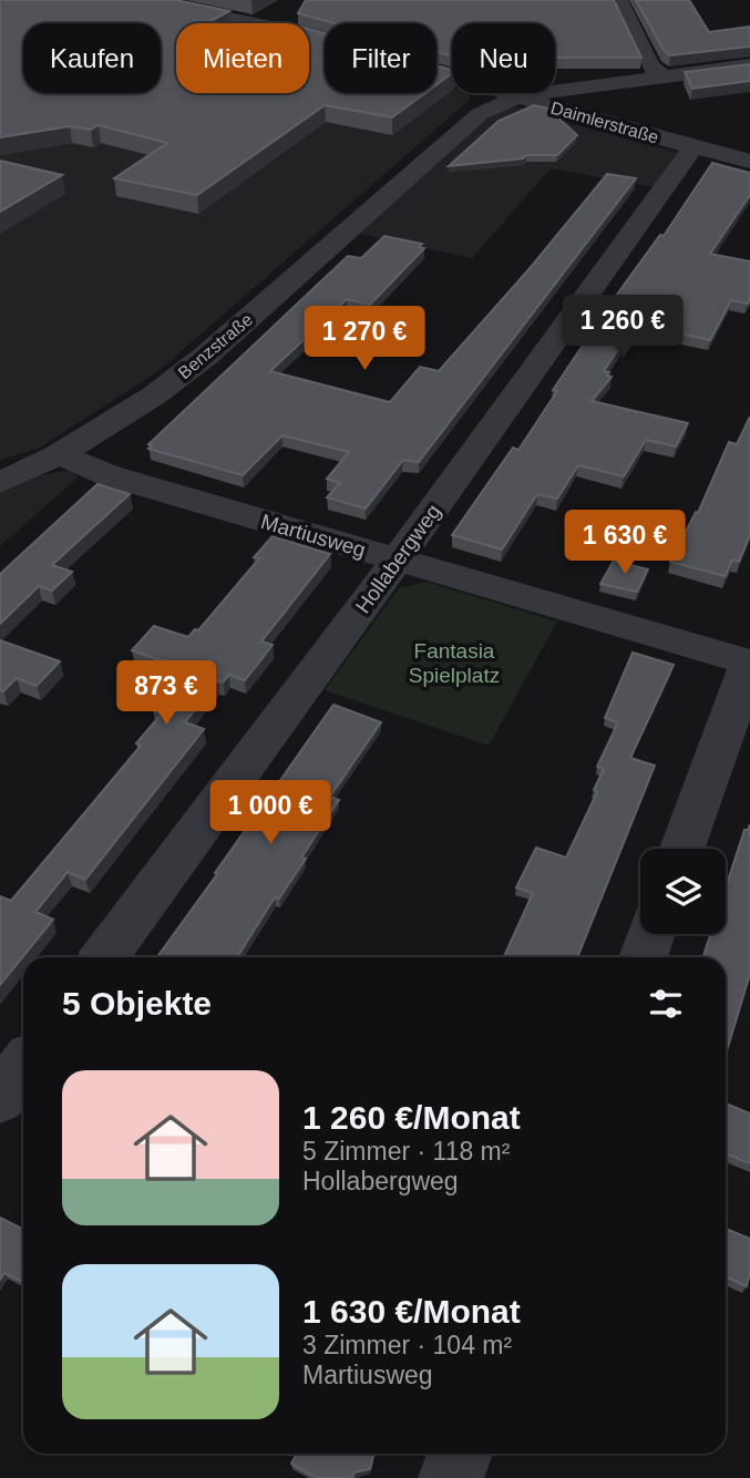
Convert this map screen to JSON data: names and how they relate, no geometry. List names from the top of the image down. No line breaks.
{"streets":{"street":["Daimlerstraße","Benzstraße","Martiusweg","Hollabergweg"]},"crossings":[["Daimlerstraße","Benzstraße"],["Daimlerstraße","Hollabergweg"],["Benzstraße","Martiusweg"],["Martiusweg","Hollabergweg"]],"parks":["Fantasia Spielplatz"],"page":{"chip":["Kaufen","Mieten","Filter","Neu"],"price":["1 260 €","1 270 €","1 630 €","873 €","1 000 €"],"heading":"5 Objekte","list":[{"name":"1 260 €/Monat","note":"5 Zimmer · 118 m² · Hollabergweg"},{"name":"1 630 €/Monat","note":"3 Zimmer · 104 m² · Martiusweg"}]}}
